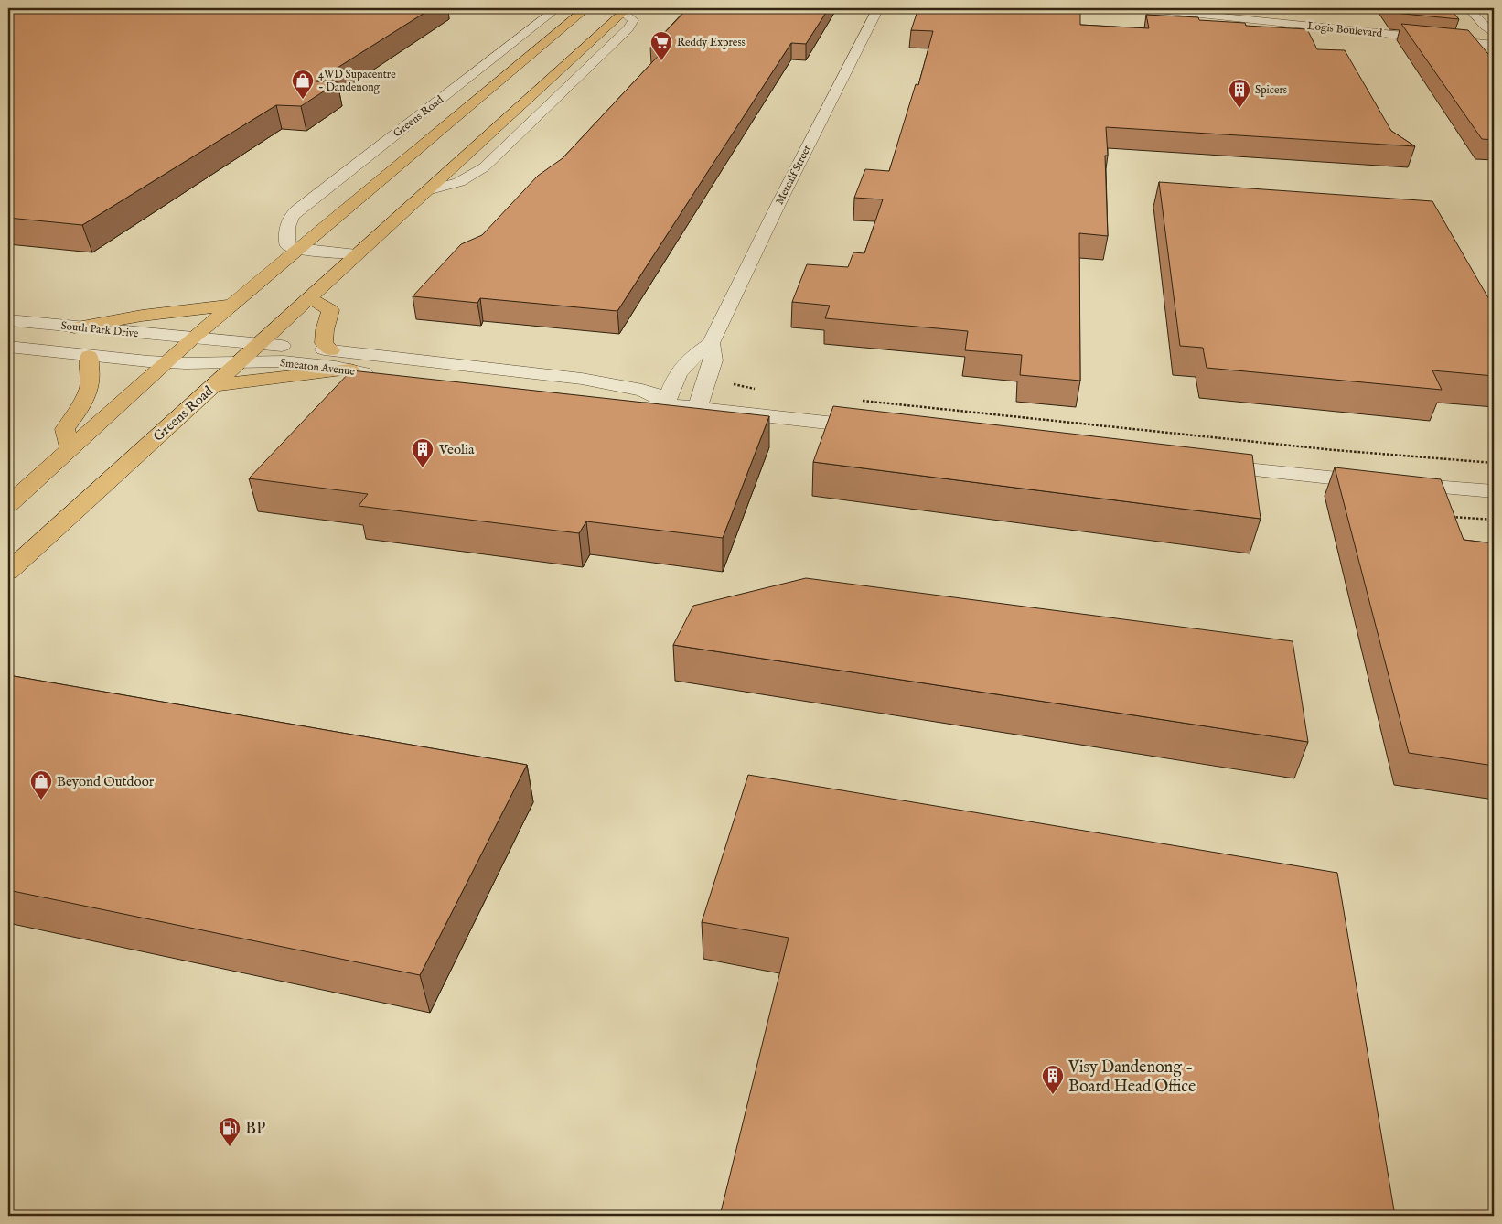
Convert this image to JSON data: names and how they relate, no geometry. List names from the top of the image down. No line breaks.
{"streets":{"main road":["Greens Road"],"street":["Logis Boulevard","Metcalf Street","South Park Drive","Smeaton Avenue"]},"crossings":[["Greens Road","South Park Drive"],["Greens Road","Smeaton Avenue"],["Metcalf Street","Smeaton Avenue"],["South Park Drive","Smeaton Avenue"]],"places":{"supermarket":["Reddy Express"],"shop":["4WD Supacentre - Dandenong","Beyond Outdoor"],"building":["Spicers","Veolia","Visy Dandenong - Board Head Office"],"fuel station":["BP"]}}
